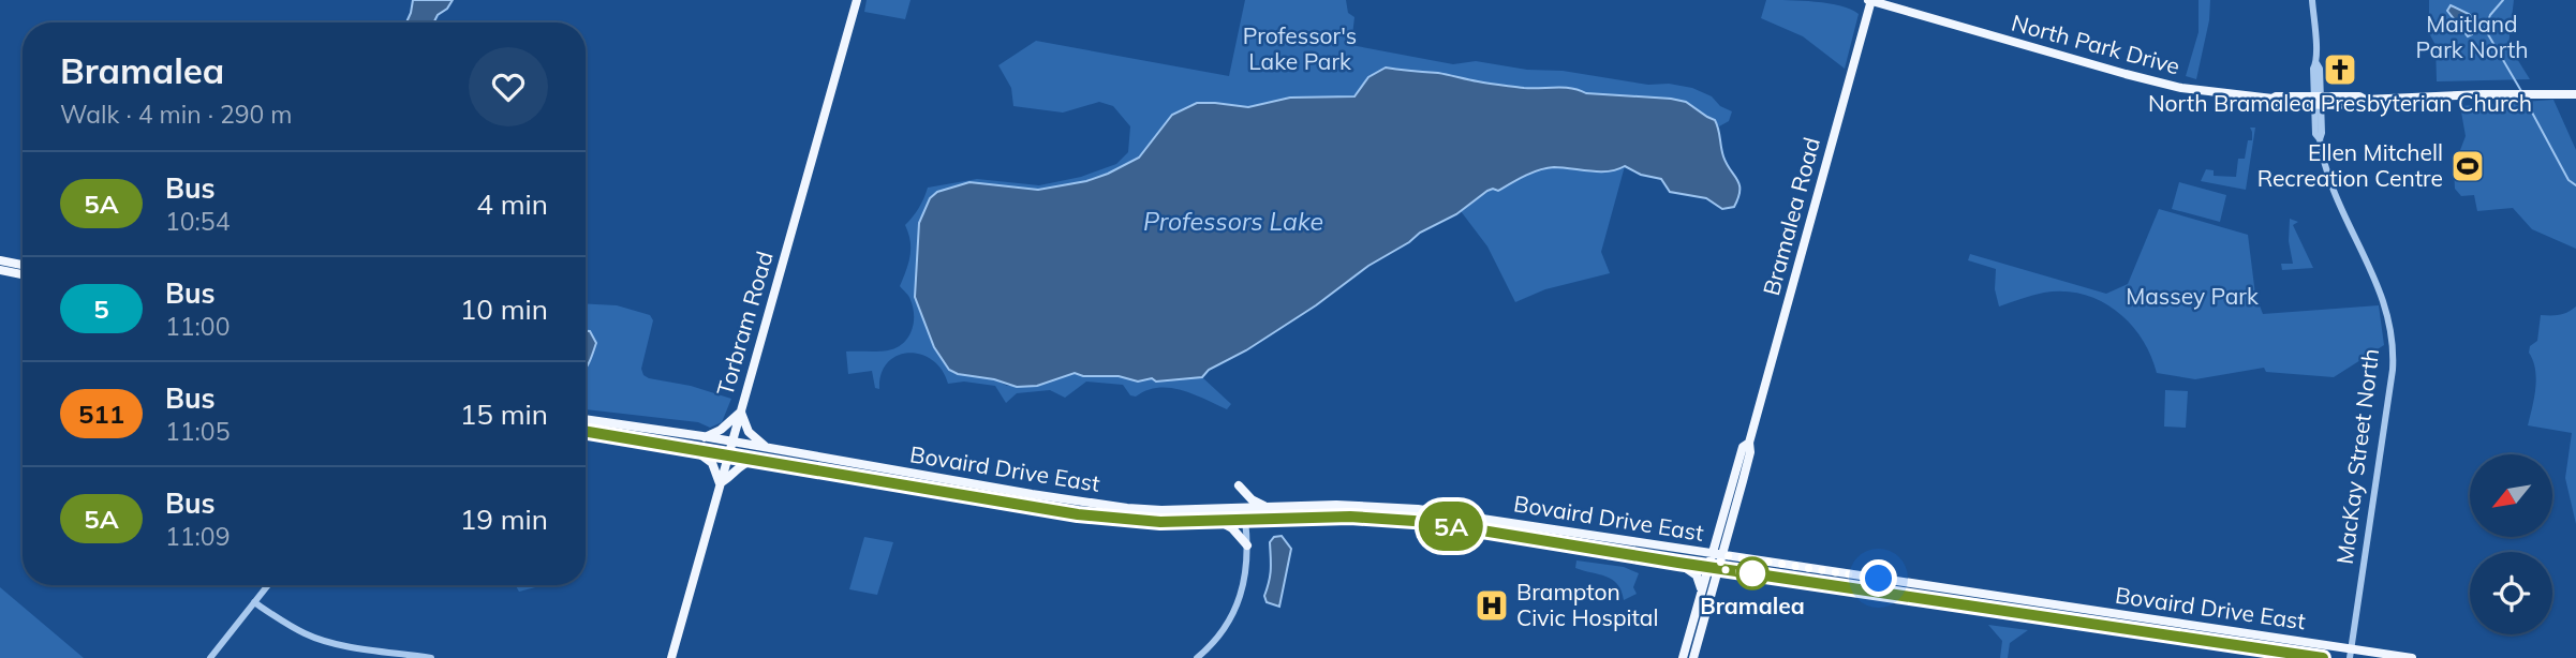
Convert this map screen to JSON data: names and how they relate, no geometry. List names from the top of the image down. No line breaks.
{"streets":{"main road":["North Park Drive","Bramalea Road","Torbram Road","Bovaird Drive East"],"street":["MacKay Street North"]},"crossings":[["North Park Drive","Bramalea Road"],["North Park Drive","MacKay Street North"],["Bramalea Road","Bovaird Drive East"],["Torbram Road","Bovaird Drive East"],["MacKay Street North","Bovaird Drive East"]],"water":["Professors Lake"],"parks":["Maitland Park North","Professor's Lake Park","Massey Park"],"places":{"church":["North Bramalea Presbyterian Church"],"sports":["Ellen Mitchell Recreation Centre"],"other":["Bramalea"],"hospital":["Brampton Civic Hospital"]},"lines":["bus line 5A"],"north":"bottom left","page":{"on_map":"5A","heading":["Bramalea","Walk · 4 min · 290 m"],"list":[{"mark":"5A","name":"Bus","note":"10:54","value":"4 min"},{"mark":"5","name":"Bus","note":"11:00","value":"10 min"},{"mark":"511","name":"Bus","note":"11:05","value":"15 min"},{"mark":"5A","name":"Bus","note":"11:09","value":"19 min"}]}}
